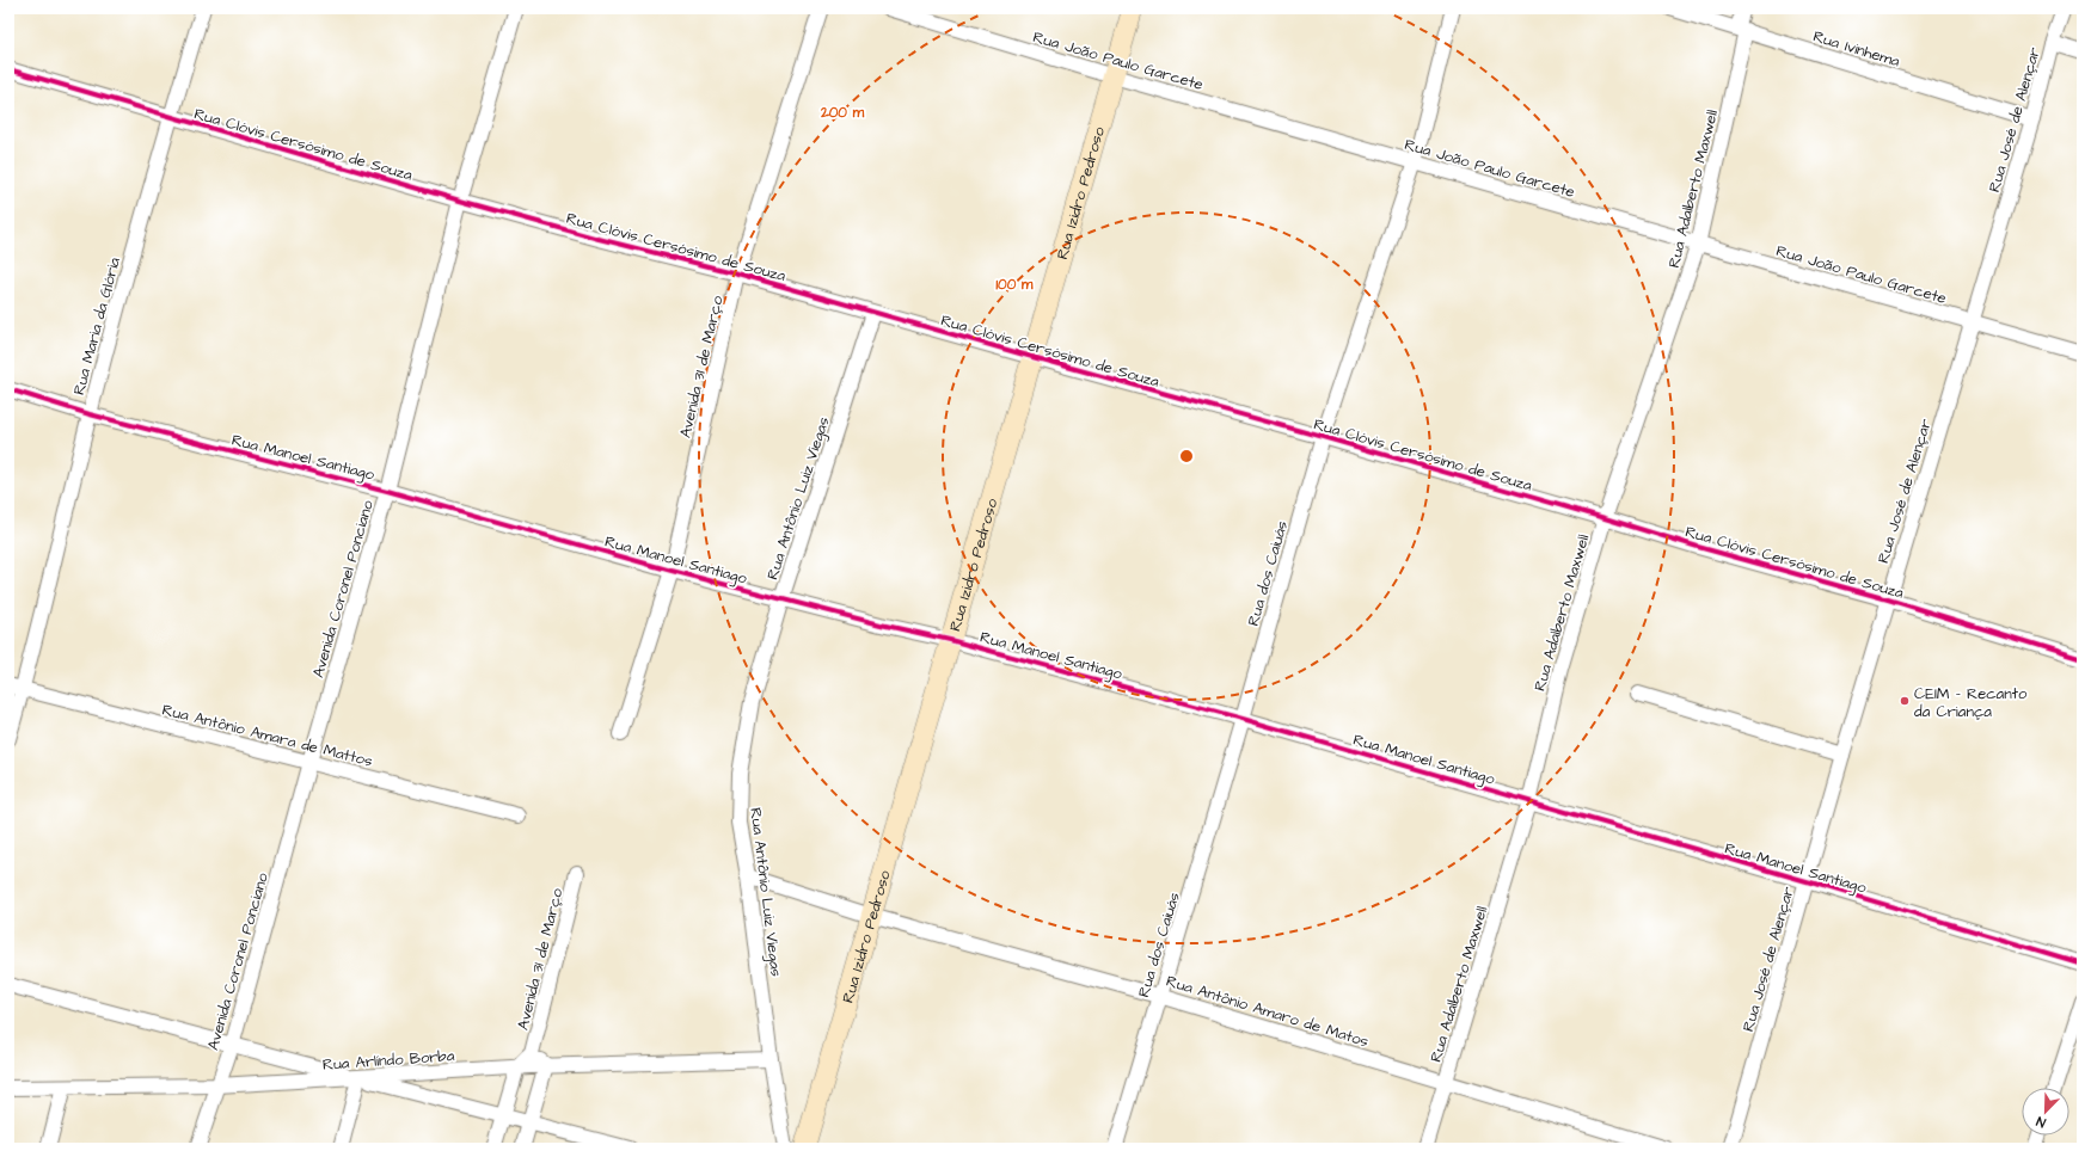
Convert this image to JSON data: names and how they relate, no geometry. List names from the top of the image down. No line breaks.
{"streets":{"street":["Rua Ivinhema","Rua João Paulo Garcete","Rua José de Alençar","Rua Clóvis Cersósimo de Souza","Rua Adalberto Maxwell","Rua Izidro Pedroso","Rua Maria da Glória","Avenida 31 de Março","Rua Manoel Santiago","Rua Antônio Luiz Viegas","Rua dos Caiuás","Avenida Coronel Ponciano","Rua Antônio Amara de Mattos","Rua Antônio Amaro de Matos","Rua Arlíndo Borba"]},"crossings":[["Rua Ivinhema","Rua José de Alençar"],["Rua Ivinhema","Rua Adalberto Maxwell"],["Rua João Paulo Garcete","Rua José de Alençar"],["Rua João Paulo Garcete","Rua Adalberto Maxwell"],["Rua João Paulo Garcete","Rua Izidro Pedroso"],["Rua João Paulo Garcete","Rua dos Caiuás"],["Rua José de Alençar","Rua Clóvis Cersósimo de Souza"],["Rua José de Alençar","Rua Manoel Santiago"],["Rua Clóvis Cersósimo de Souza","Rua Adalberto Maxwell"],["Rua Clóvis Cersósimo de Souza","Rua Izidro Pedroso"],["Rua Clóvis Cersósimo de Souza","Rua Maria da Glória"],["Rua Clóvis Cersósimo de Souza","Avenida 31 de Março"],["Rua Clóvis Cersósimo de Souza","Rua Antônio Luiz Viegas"],["Rua Clóvis Cersósimo de Souza","Rua dos Caiuás"],["Rua Clóvis Cersósimo de Souza","Avenida Coronel Ponciano"],["Rua Adalberto Maxwell","Rua Manoel Santiago"],["Rua Adalberto Maxwell","Rua Antônio Amaro de Matos"],["Rua Izidro Pedroso","Rua Manoel Santiago"],["Rua Izidro Pedroso","Rua Antônio Amaro de Matos"],["Rua Maria da Glória","Rua Manoel Santiago"],["Rua Maria da Glória","Rua Antônio Amara de Mattos"],["Avenida 31 de Março","Rua Manoel Santiago"],["Avenida 31 de Março","Rua Arlíndo Borba"],["Rua Manoel Santiago","Rua Antônio Luiz Viegas"],["Rua Manoel Santiago","Rua dos Caiuás"],["Rua Manoel Santiago","Avenida Coronel Ponciano"],["Rua Antônio Luiz Viegas","Rua Antônio Amaro de Matos"],["Rua Antônio Luiz Viegas","Rua Arlíndo Borba"],["Rua dos Caiuás","Rua Antônio Amaro de Matos"],["Avenida Coronel Ponciano","Rua Antônio Amara de Mattos"],["Avenida Coronel Ponciano","Rua Arlíndo Borba"]],"places":["CEIM - Recanto da Criança"],"north":"bottom left","rings":["200 m","100 m"]}
